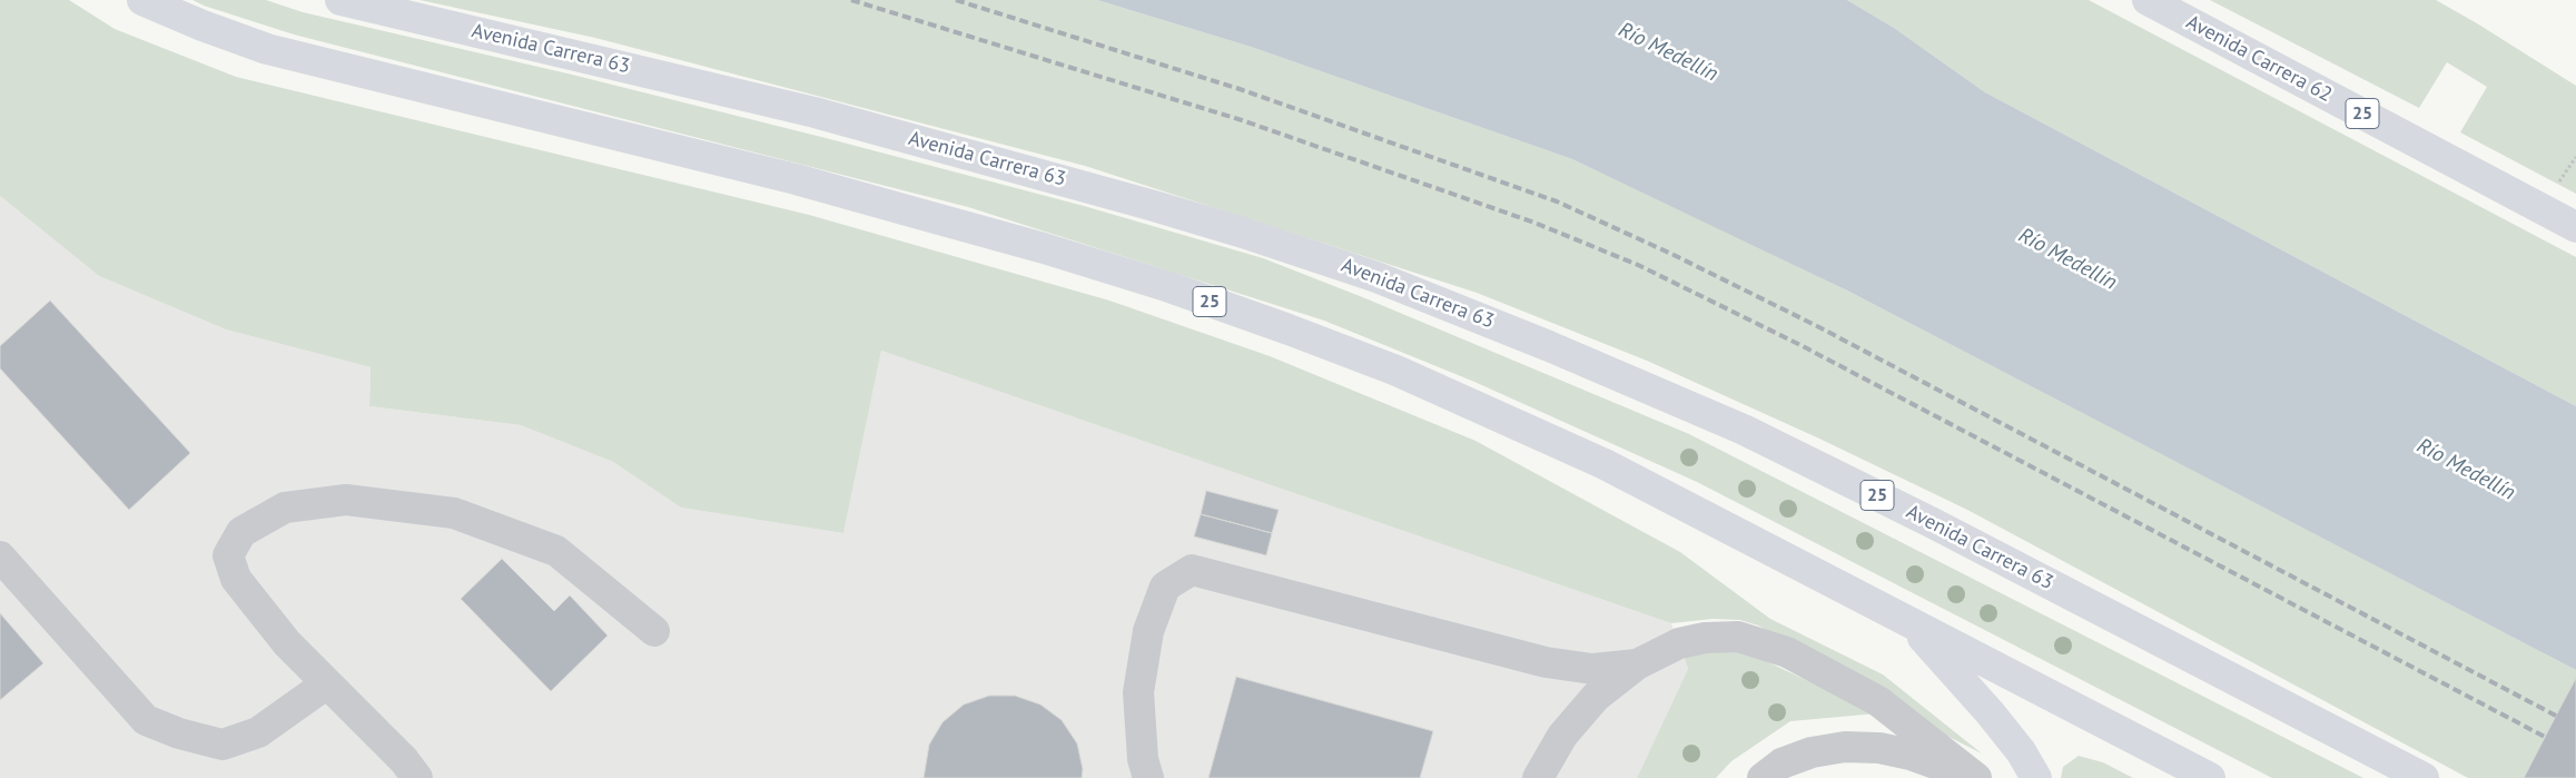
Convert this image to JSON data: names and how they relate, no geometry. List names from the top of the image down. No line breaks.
{"streets":{"highway":["Avenida Carrera 63","Avenida Carrera 62","25"]},"water":["Río Medellín"]}
